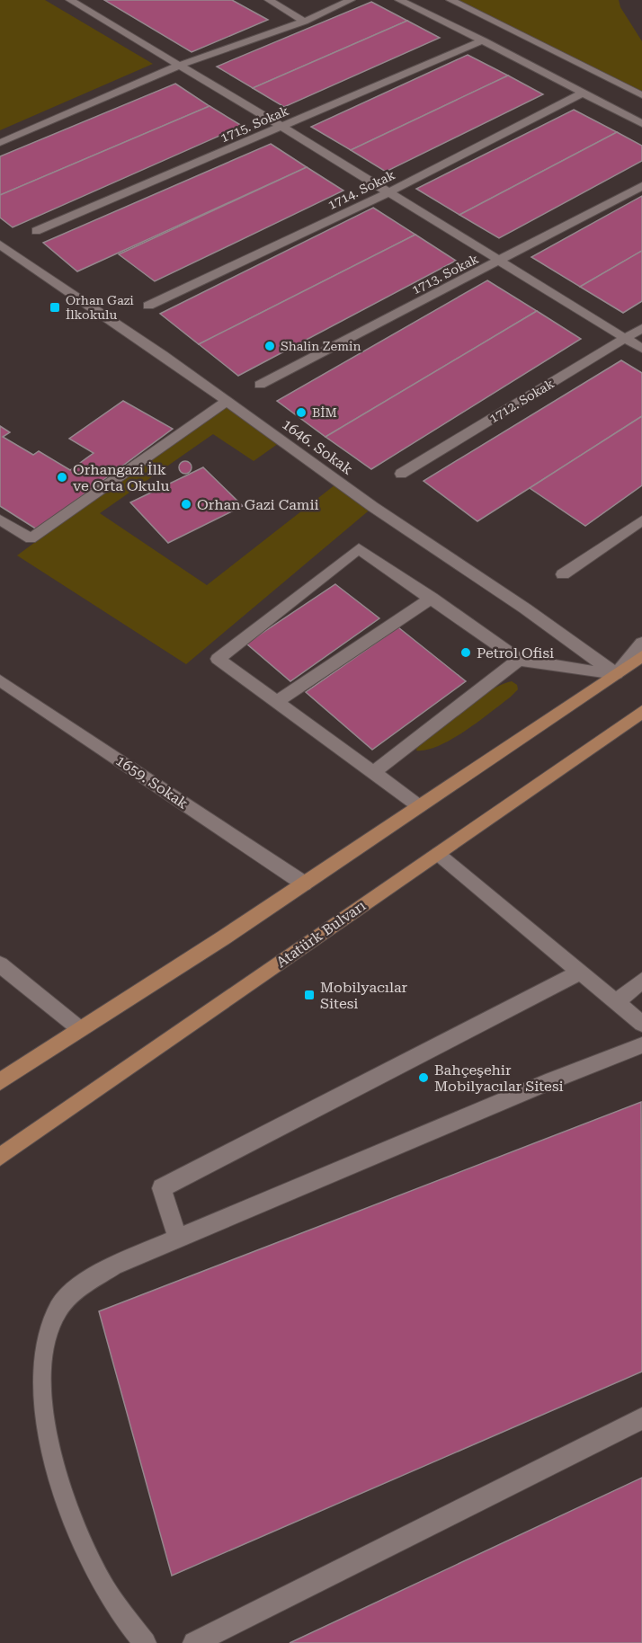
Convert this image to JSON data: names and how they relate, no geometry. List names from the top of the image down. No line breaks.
{"streets":{"main road":["Atatürk Bulvarı"],"street":["1715. Sokak","1714. Sokak","1713. Sokak","1712. Sokak","1646. Sokak","1659. Sokak"]},"places":{"transit":["Orhan Gazi İlkokulu","Mobilyacılar Sitesi"],"other":["Shalin Zemin","BİM","Orhangazi İlk ve Orta Okulu","Orhan Gazi Camii","Petrol Ofisi","Bahçeşehir Mobilyacılar Sitesi"]}}
